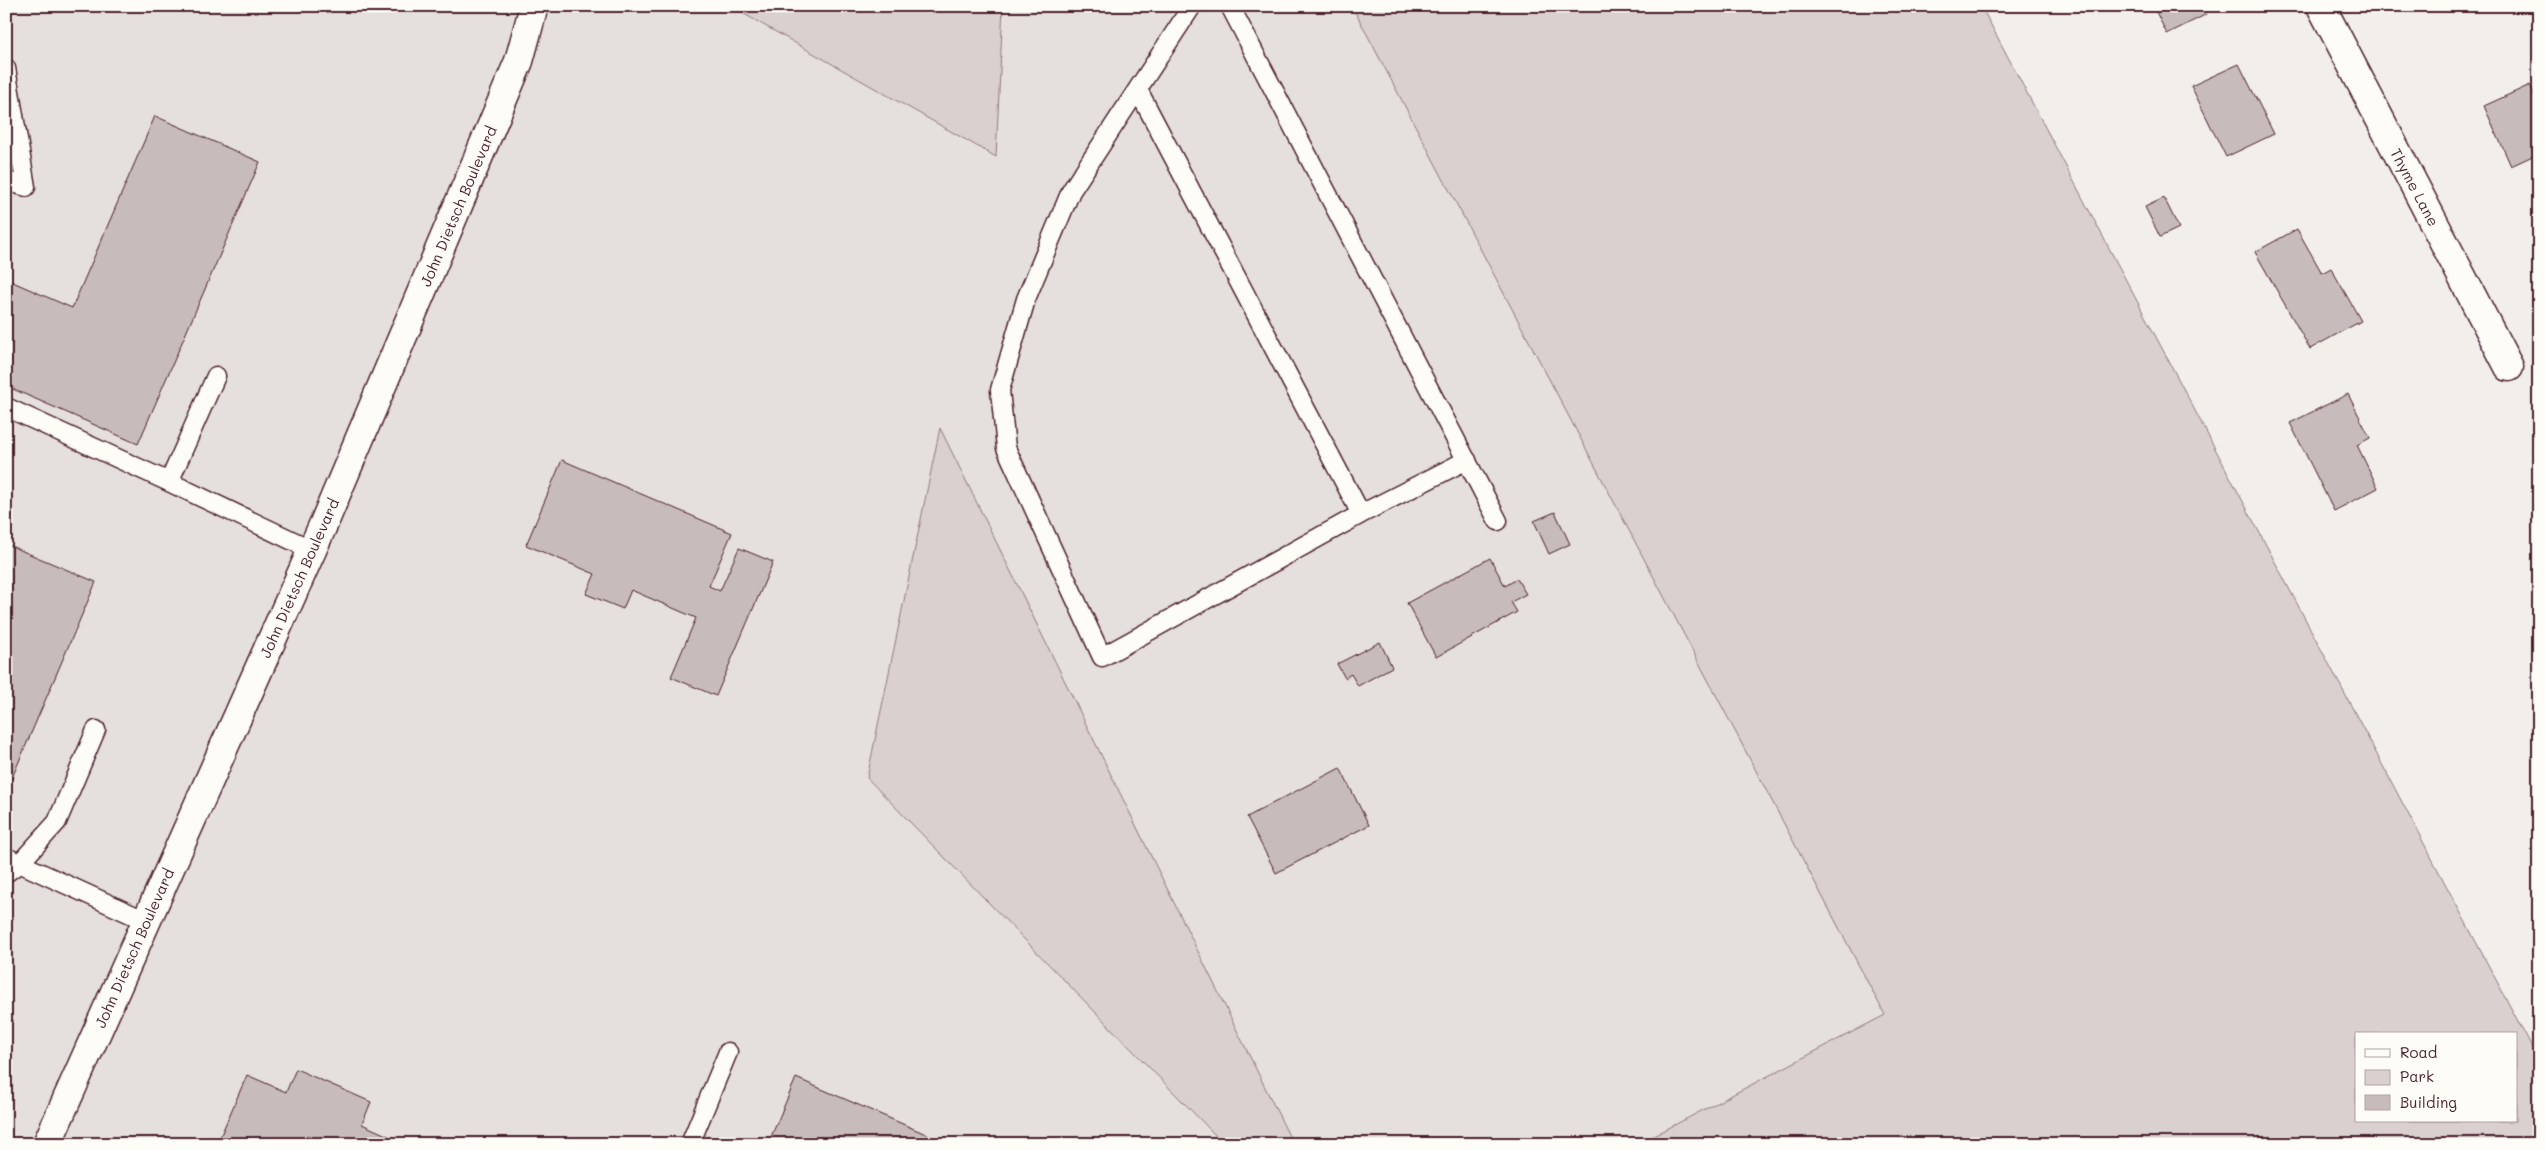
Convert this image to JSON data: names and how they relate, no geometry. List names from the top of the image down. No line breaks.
{"streets":{"street":["Thyme Lane","John Dietsch Boulevard"]},"legend":["Road","Park","Building"]}
